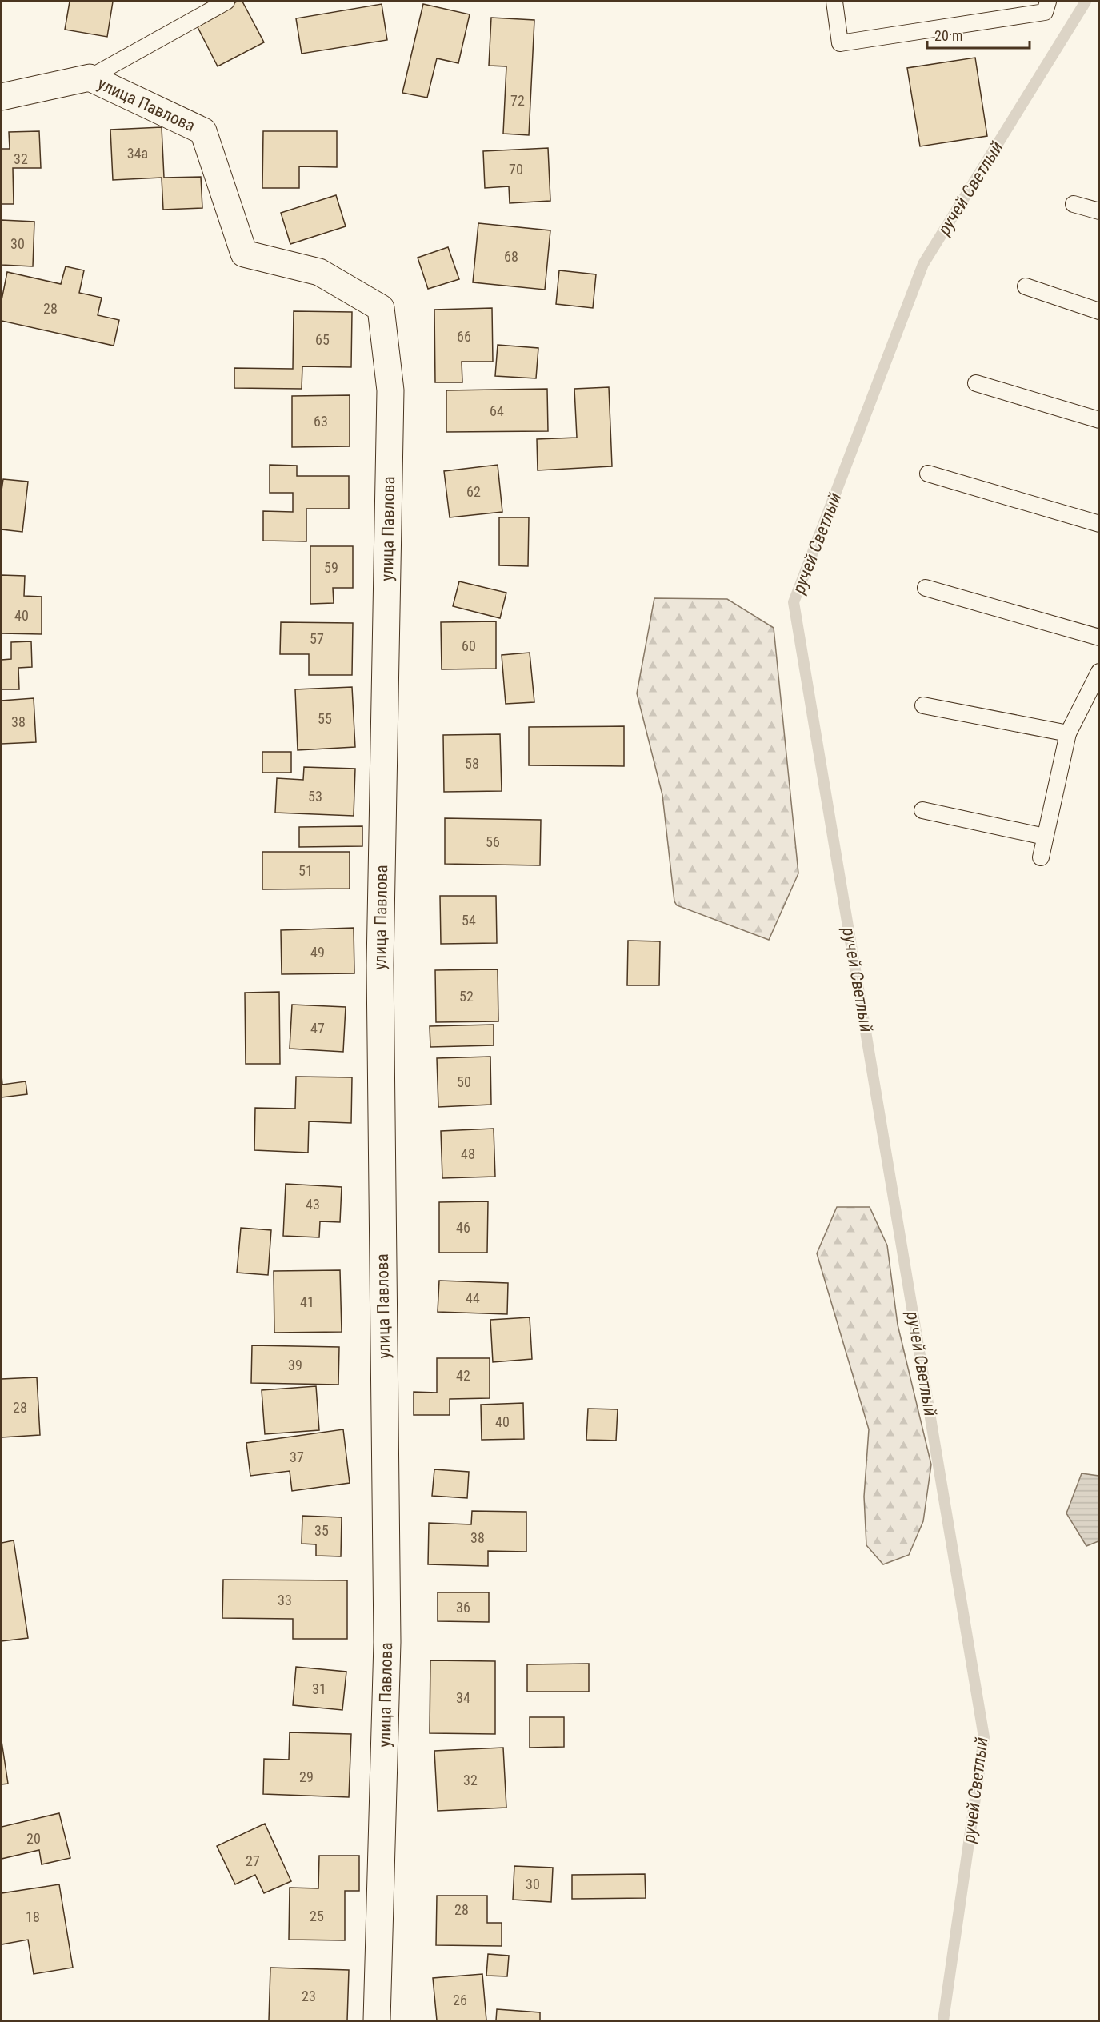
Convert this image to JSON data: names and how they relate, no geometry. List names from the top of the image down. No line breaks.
{"streets":{"street":["улица Павлова"]},"water":["ручей Светлый"],"house_numbers":["72","34а","32","70","30","68","28","66","65","64","63","62","59","40","57","60","55","38","58","53","56","51","54","49","52","47","50","48","43","46","44","41","39","42","28","40","37","35","38","33","36","31","34","29","32","20","27","30","28","25","18","23","26"],"scale_bar":"20 m"}
